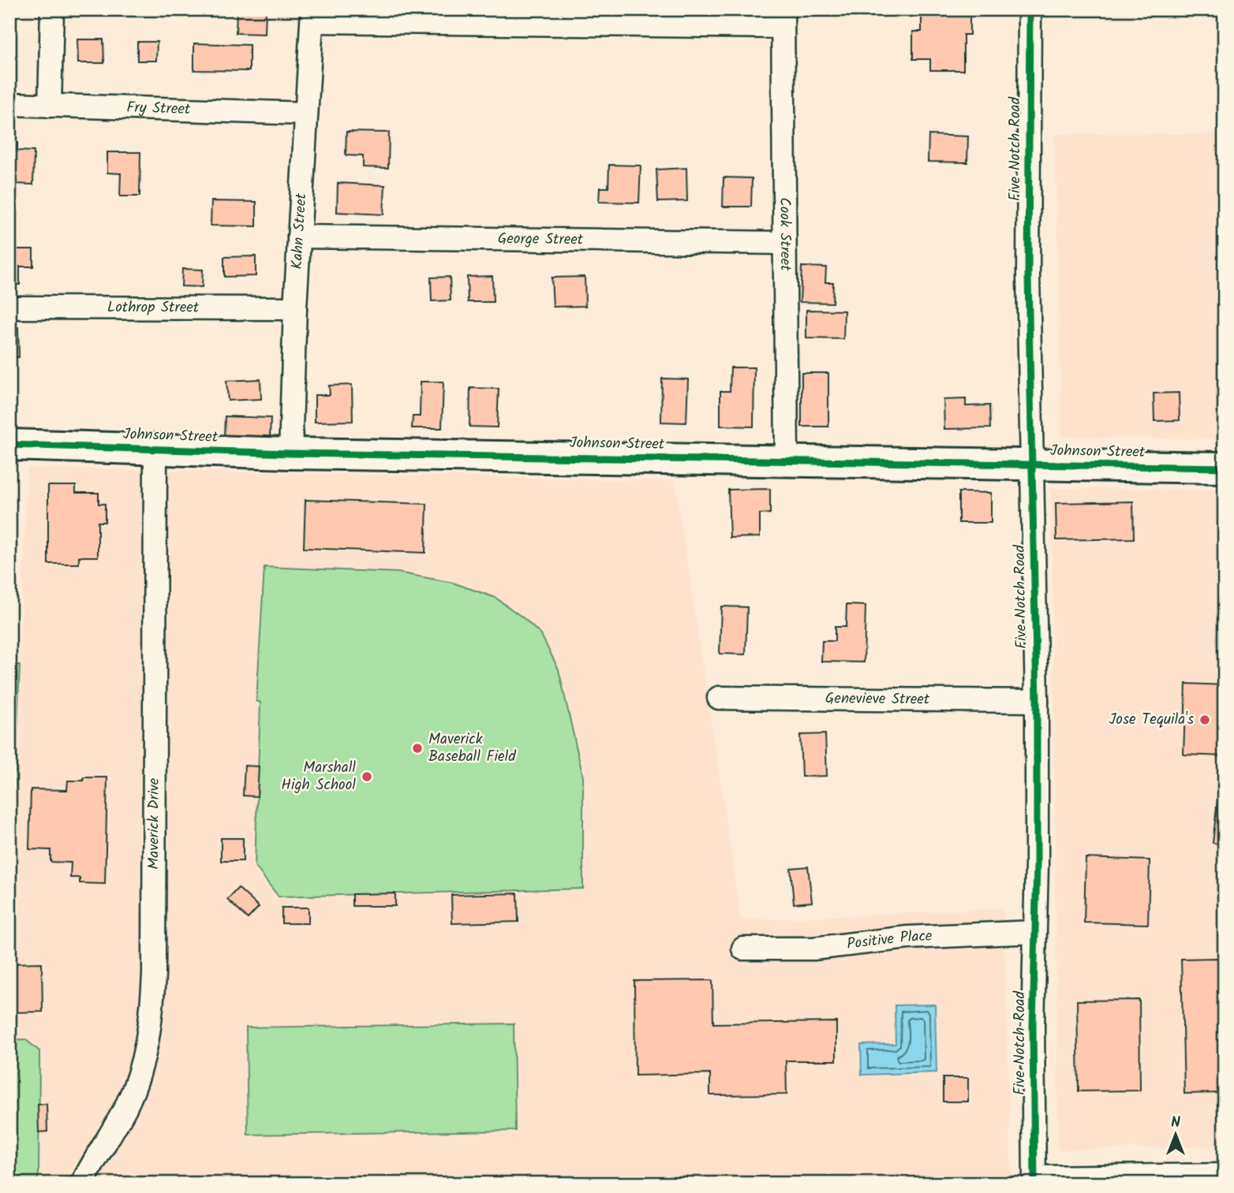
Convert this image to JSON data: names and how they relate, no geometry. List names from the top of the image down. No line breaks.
{"streets":{"street":["Fry Street","Five Notch Road","Kahn Street","Cook Street","George Street","Lothrop Street","Johnson Street","Genevieve Street","Maverick Drive","Positive Place"]},"crossings":[["Fry Street","Kahn Street"],["Five Notch Road","Johnson Street"],["Five Notch Road","Genevieve Street"],["Five Notch Road","Positive Place"],["Kahn Street","George Street"],["Kahn Street","Lothrop Street"],["Kahn Street","Johnson Street"],["Cook Street","George Street"],["Cook Street","Johnson Street"],["Johnson Street","Maverick Drive"]],"places":["Jose Tequila's","Maverick Baseball Field","Marshall High School"],"north":"top"}
